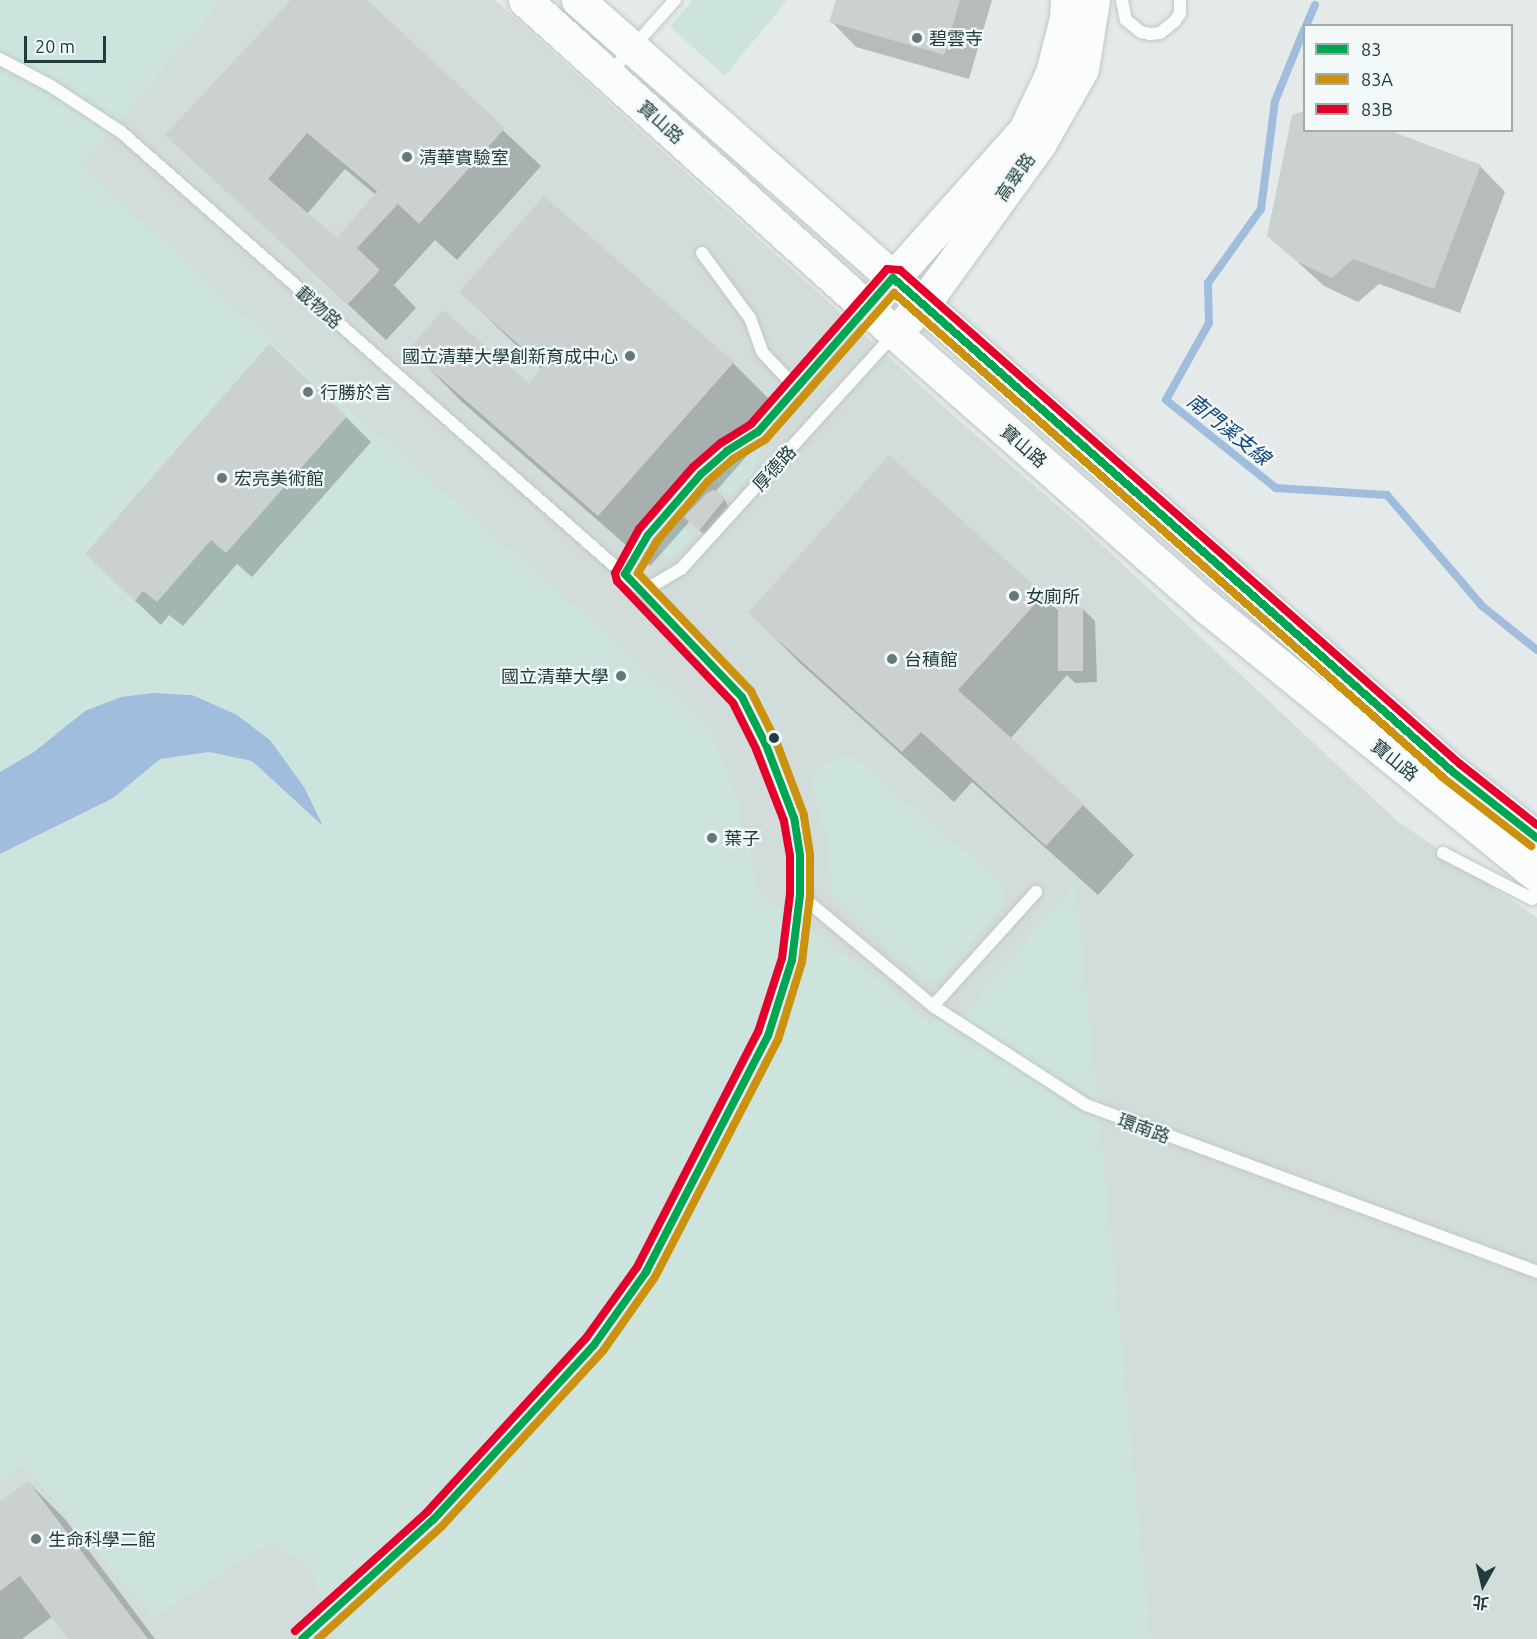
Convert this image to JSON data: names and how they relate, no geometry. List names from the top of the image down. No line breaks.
{"streets":{"street":["寶山路","高翠路"],"lane":["載物路","厚德路","環南路"]},"crossings":[["寶山路","高翠路"],["寶山路","厚德路"],["高翠路","厚德路"],["載物路","厚德路"]],"water":["南門溪支線"],"places":["碧雲寺","清華實驗室","國立清華大學創新育成中心","行勝於言","宏亮美術館","女廁所","台積館","國立清華大學","葉子","生命科學二館"],"lines":["transit line 83B","transit line 83","transit line 83A"],"legend":["83","83A","83B"],"scale_bar":"20 m","north":"bottom"}
